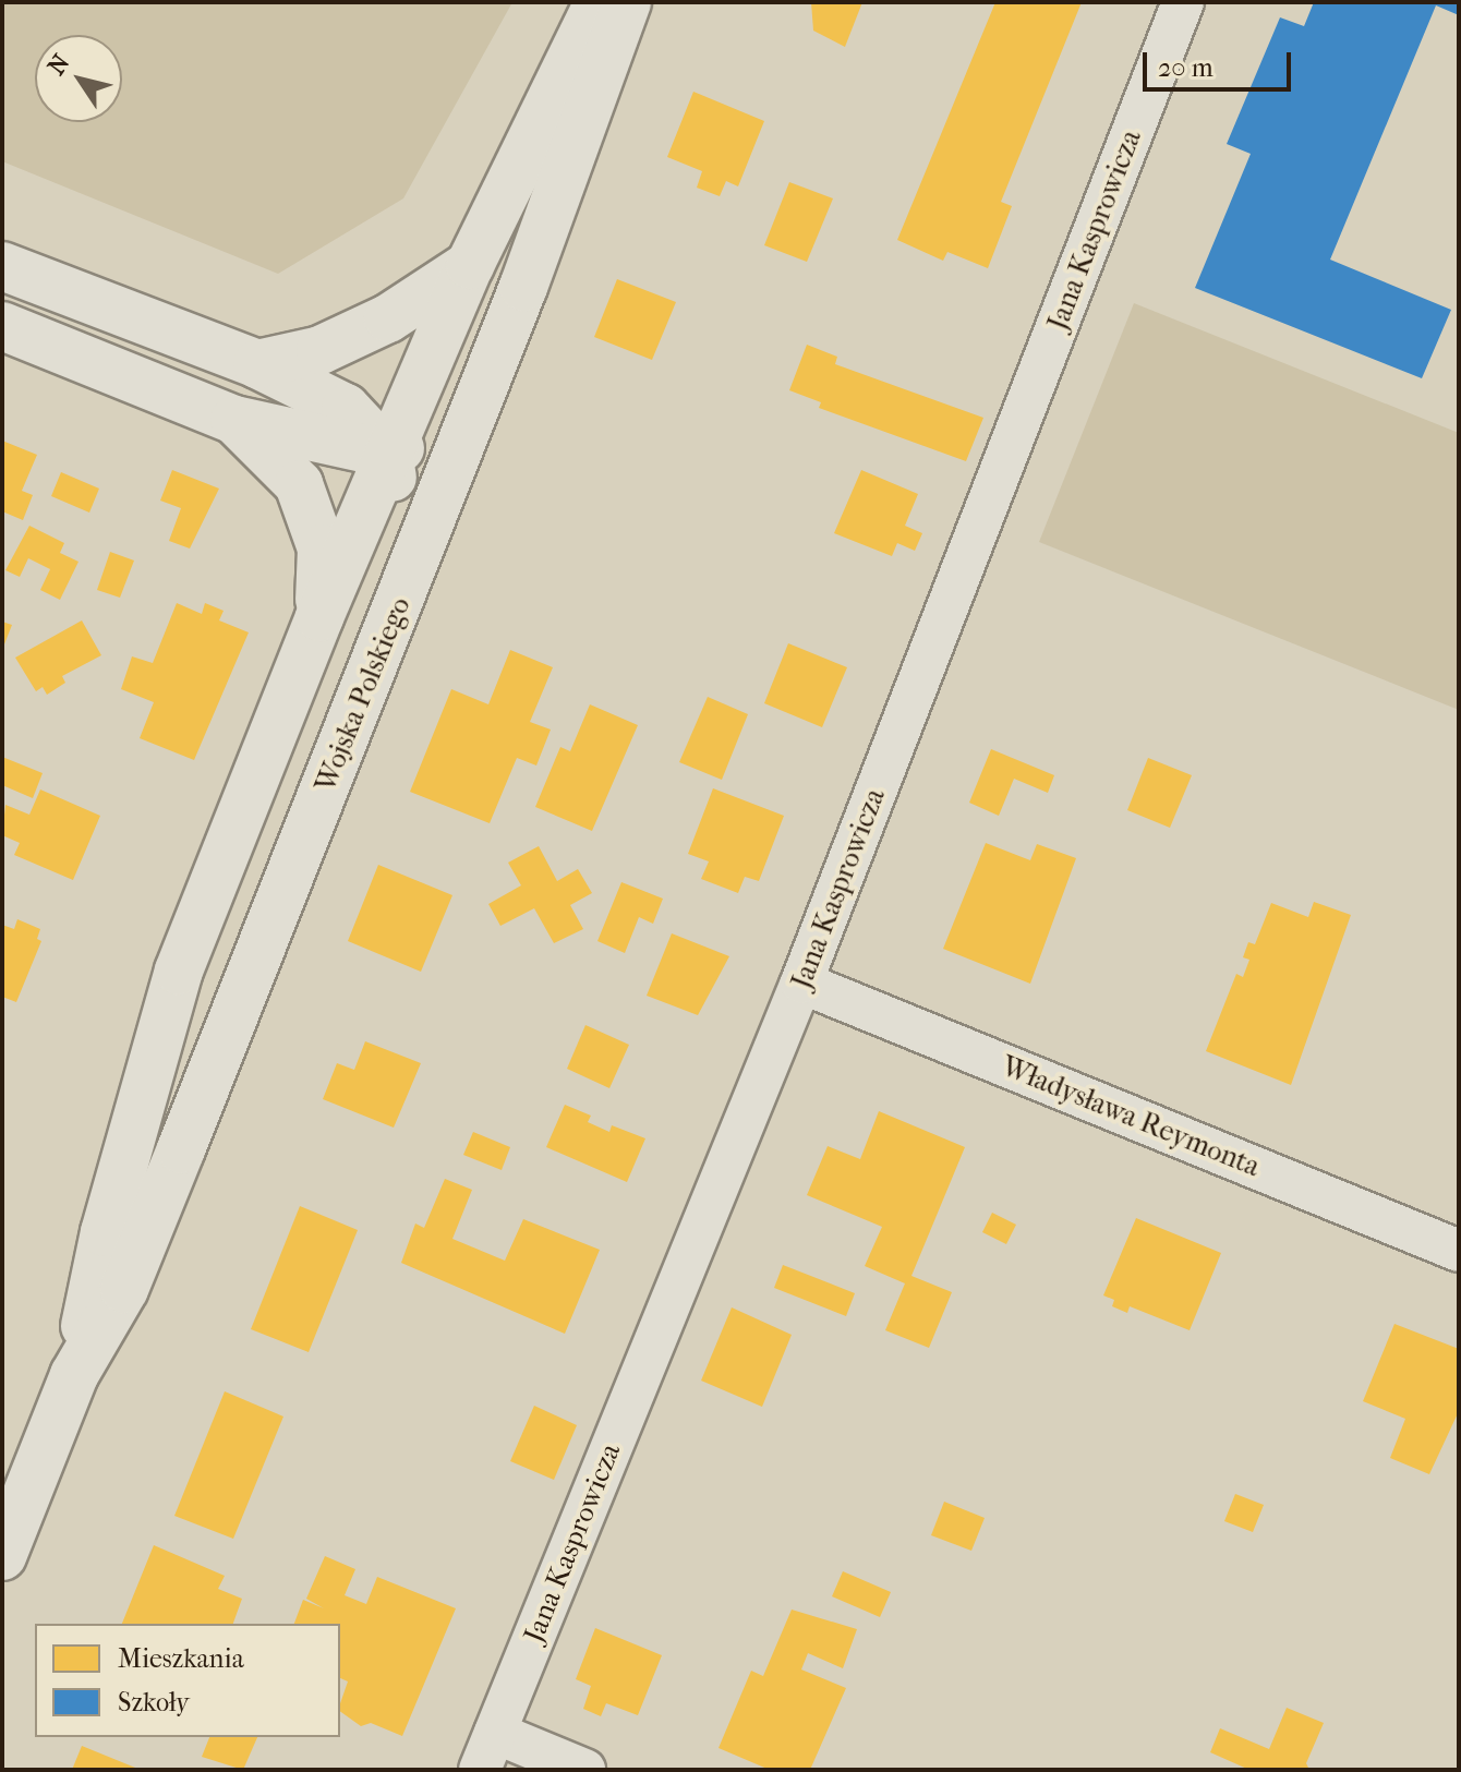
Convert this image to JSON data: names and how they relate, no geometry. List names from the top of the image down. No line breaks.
{"streets":{"street":["Jana Kasprowicza","Wojska Polskiego","Władysława Reymonta"]},"crossings":[["Jana Kasprowicza","Władysława Reymonta"]],"legend":["Mieszkania","Szkoły"],"scale_bar":"20 m","north":"top left"}
